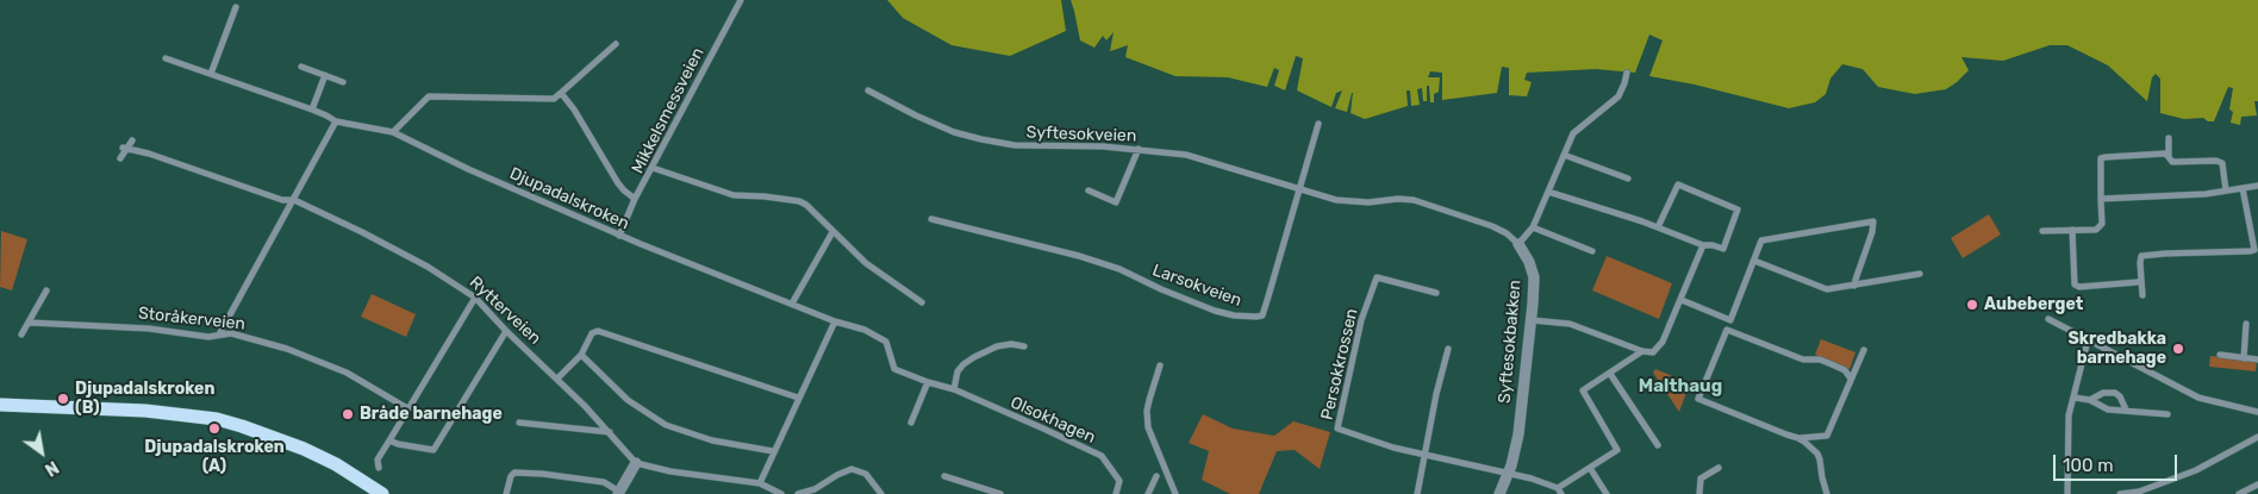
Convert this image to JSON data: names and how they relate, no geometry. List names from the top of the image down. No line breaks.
{"streets":{"street":["Mikkelsmessveien","Syftesokveien","Djupadalskroken","Larsokveien","Rytterveien","Storåkerveien","Syftesokbakken","Persokkrossen","Olsokhagen"]},"crossings":[["Mikkelsmessveien","Djupadalskroken"],["Syftesokveien","Larsokveien"],["Syftesokveien","Syftesokbakken"],["Djupadalskroken","Olsokhagen"],["Larsokveien","Syftesokbakken"],["Syftesokbakken","Persokkrossen"]],"districts":["Malthaug"],"places":["Aubeberget","Skredbakka barnehage","Djupadalskroken (B)","Bråde barnehage","Djupadalskroken (A)"],"scale_bar":"100 m","north":"bottom right"}
